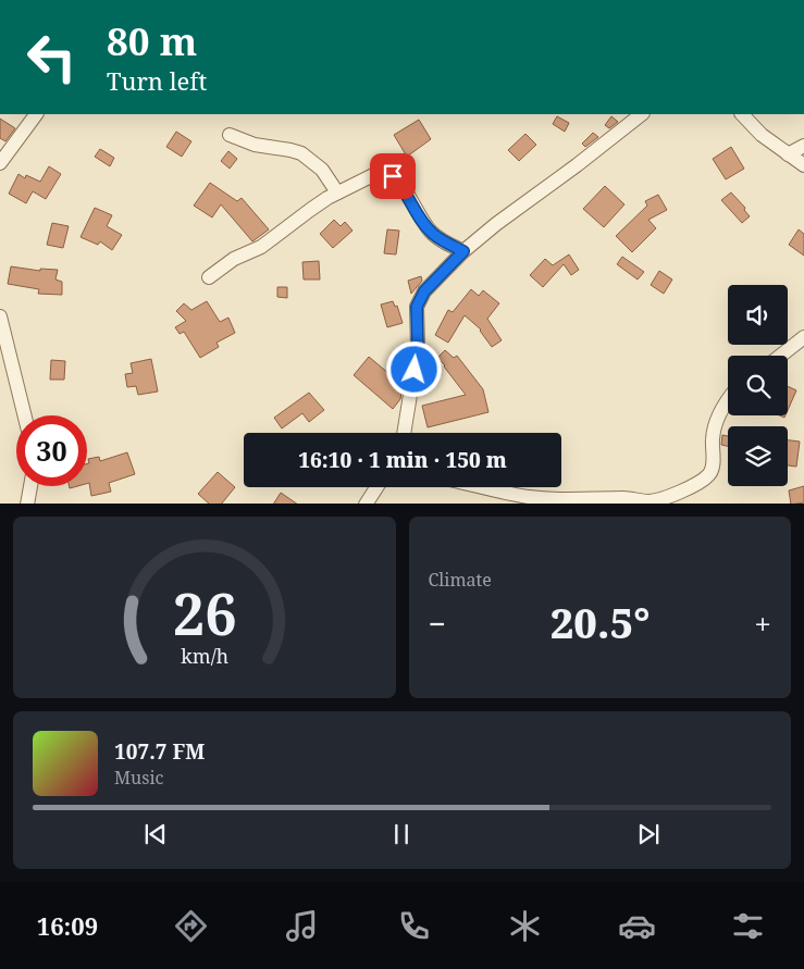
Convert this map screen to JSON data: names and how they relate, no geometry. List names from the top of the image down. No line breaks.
{"page":{"turn":["80 m","Turn left"],"limit":"30","trip":"16:10 · 1 min · 150 m","tile":"Climate","heat":["−","20.5°","+"],"song":["107.7 FM","Music"],"tabs":"16:09","gauge":["26","km/h"]}}
